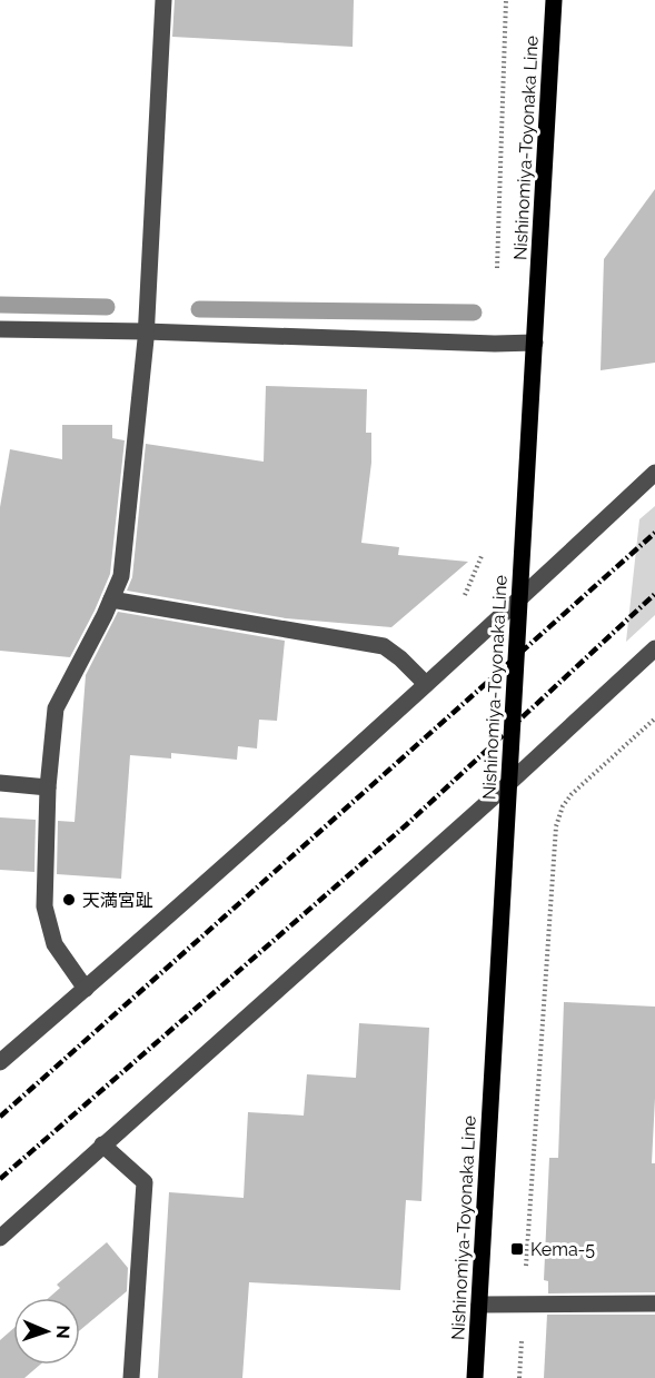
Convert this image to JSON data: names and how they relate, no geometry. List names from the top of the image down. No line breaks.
{"streets":{"main road":["Nishinomiya-Toyonaka Line"]},"places":{"other":["天満宮趾"],"transit":["Kema-5"]},"north":"right"}
